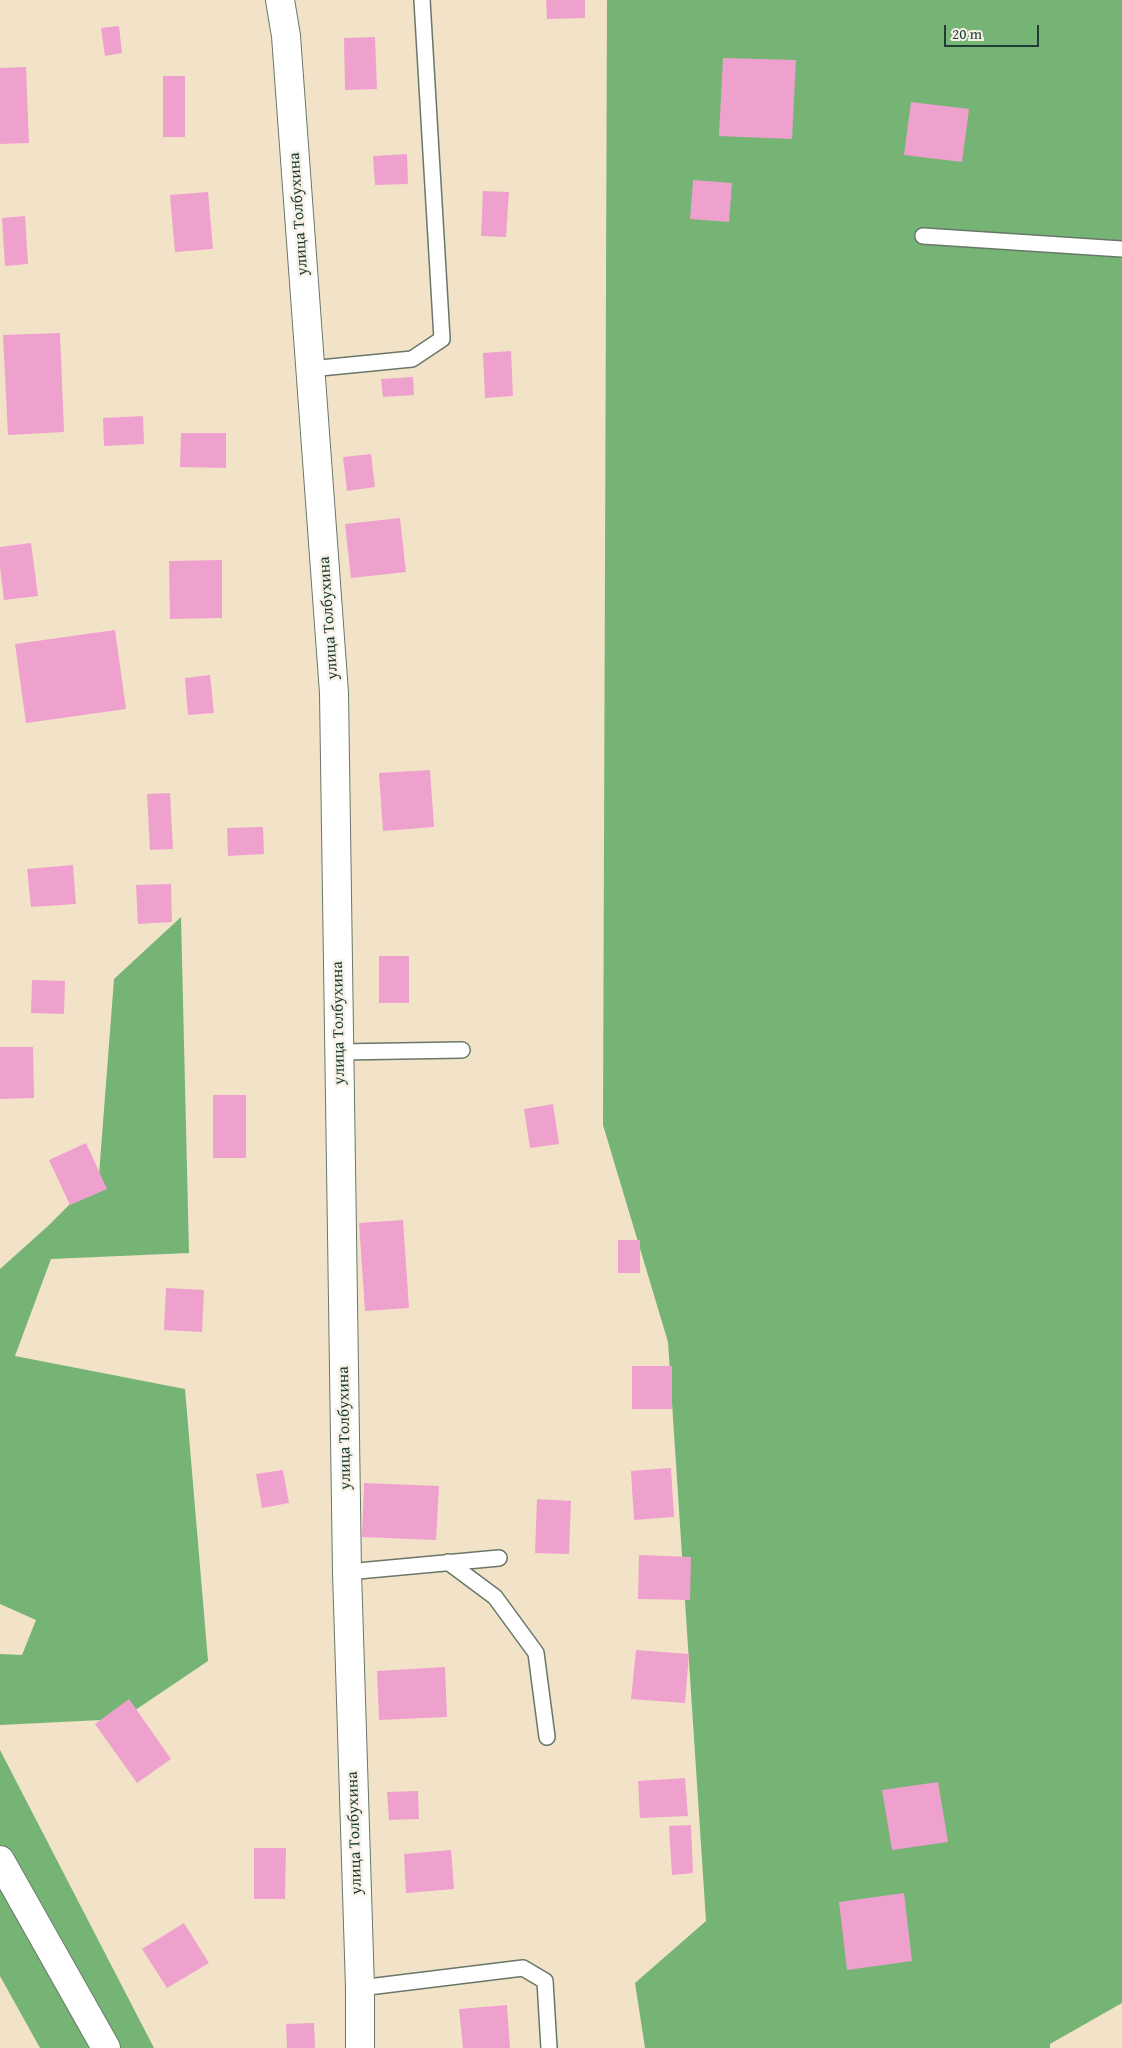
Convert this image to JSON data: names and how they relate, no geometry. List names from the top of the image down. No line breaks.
{"streets":{"street":["улица Толбухина"]},"scale_bar":"20 m"}
